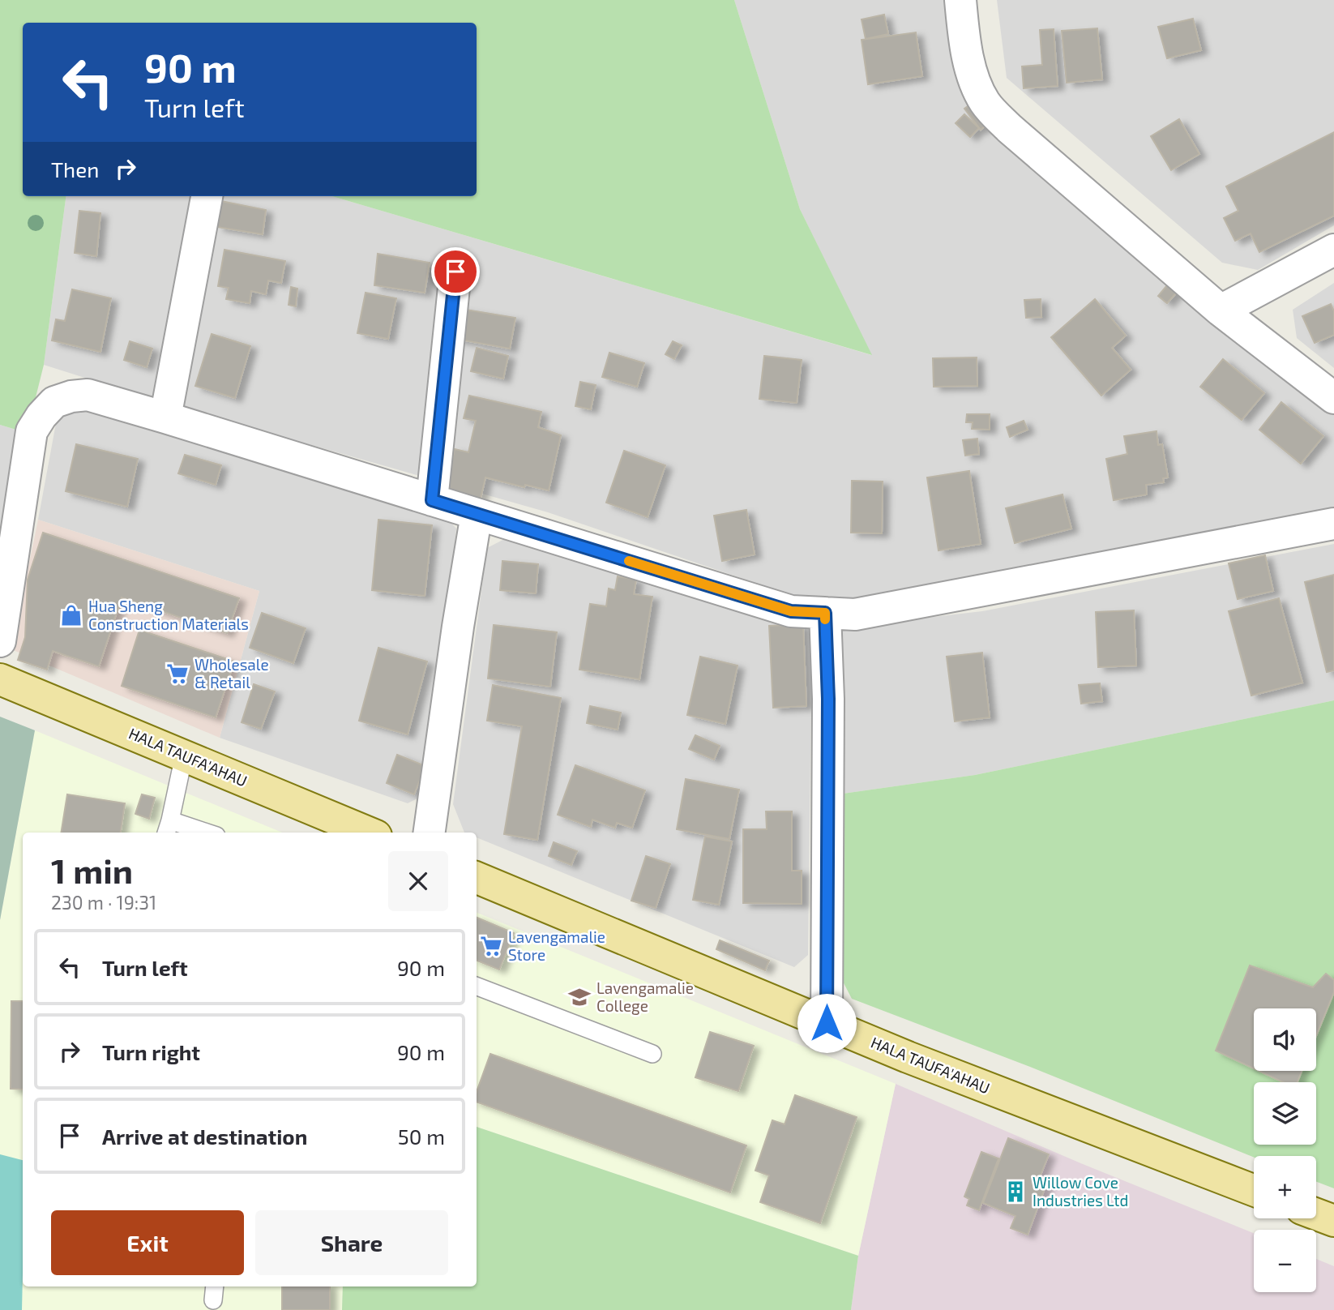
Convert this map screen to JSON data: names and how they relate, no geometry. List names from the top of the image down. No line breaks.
{"streets":{"main road":["HALA TAUFA'AHAU"]},"places":{"shop":["Hua Sheng Construction Materials"],"supermarket":["Wholesale & Retail","Lavengamalie Store"],"school or university":["Lavengamalie College"],"building":["Willow Cove Industries Ltd"]},"page":{"turn":["90 m","Turn left"],"then":"Then","heading":["1 min","230 m · 19:31"],"list":[{"name":"Turn left","value":"90 m"},{"name":"Turn right","value":"90 m"},{"name":"Arrive at destination","value":"50 m"}],"map_buttons":["+","−"],"buttons":["Exit","Share"]}}
